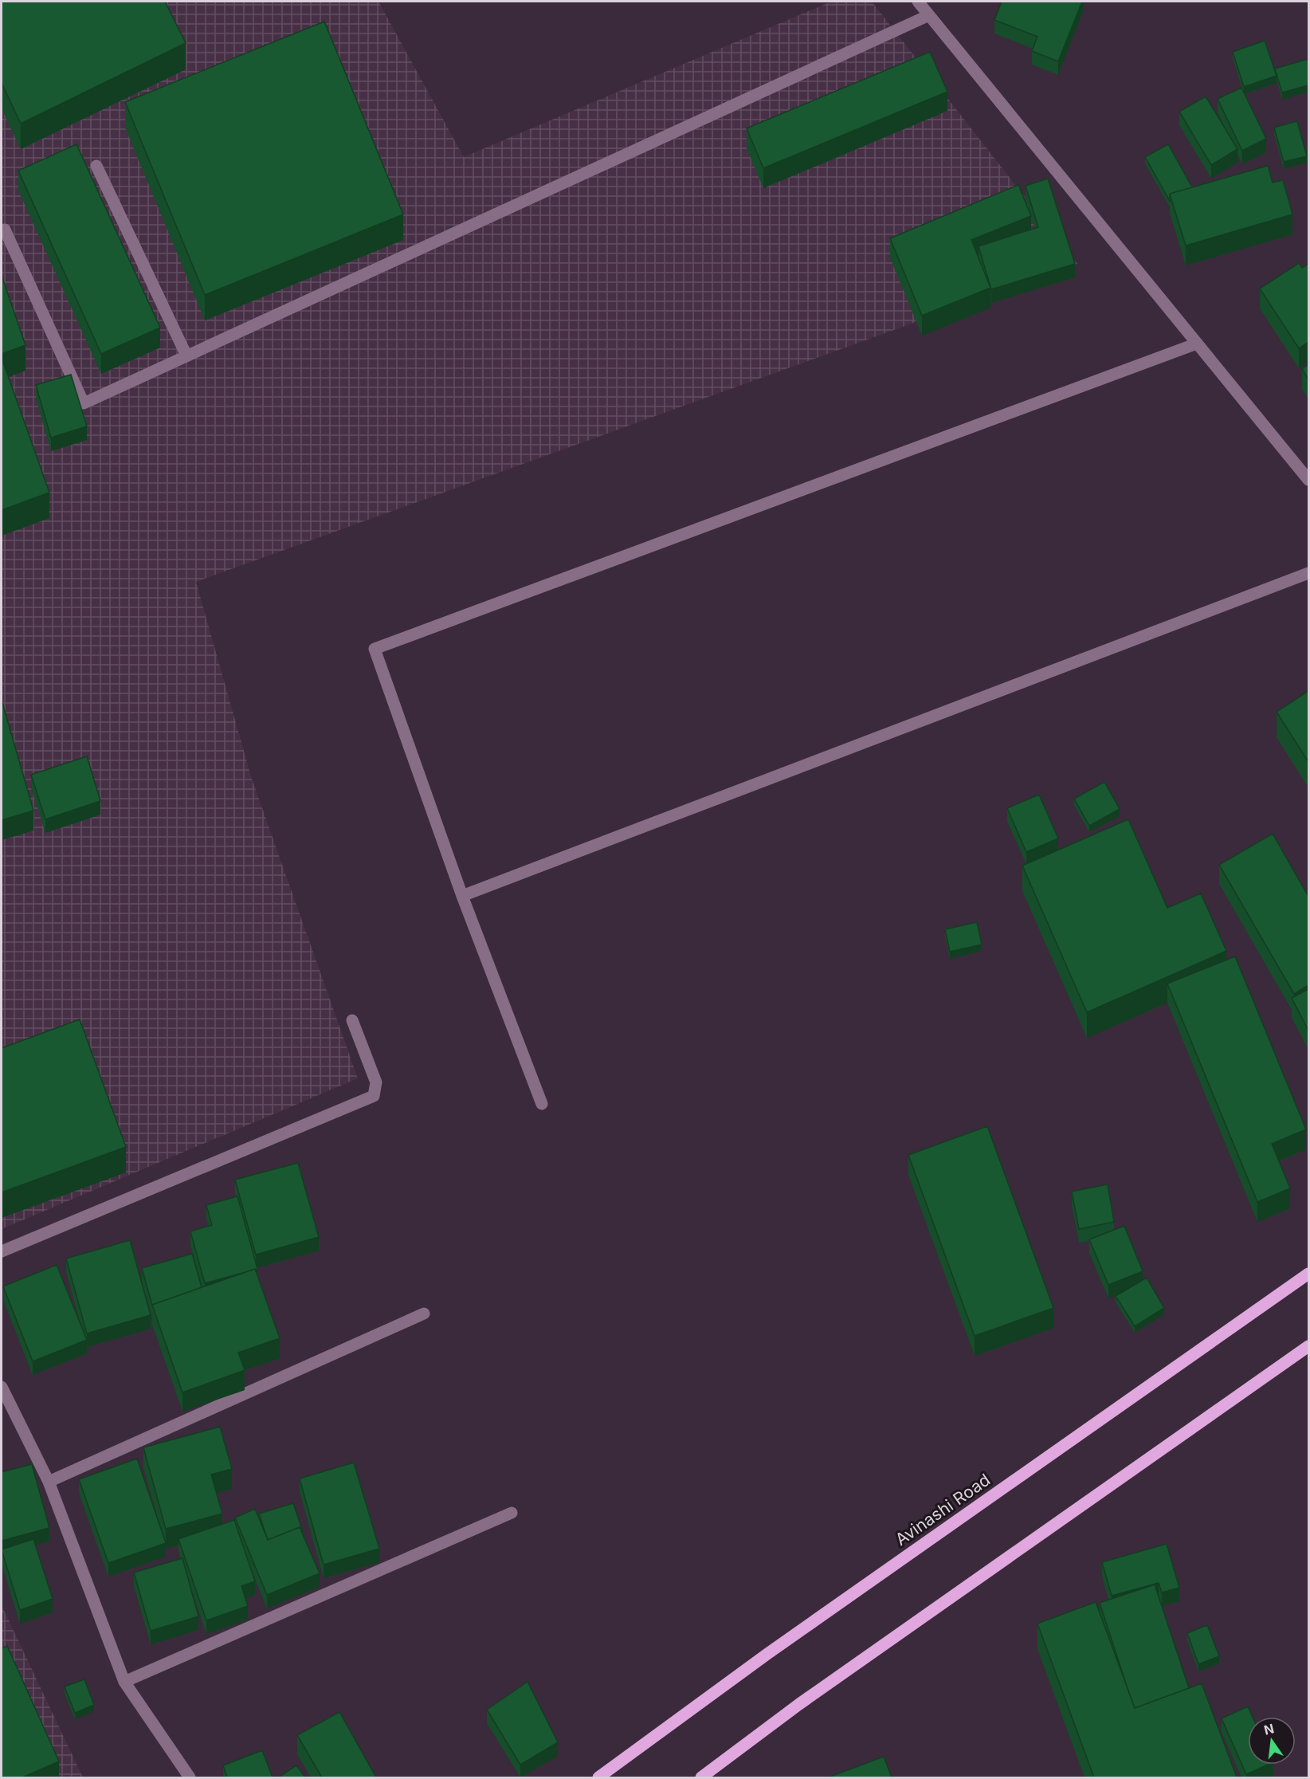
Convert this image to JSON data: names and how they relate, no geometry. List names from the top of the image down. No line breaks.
{"streets":{"main road":["Avinashi Road"]},"north":"top"}
